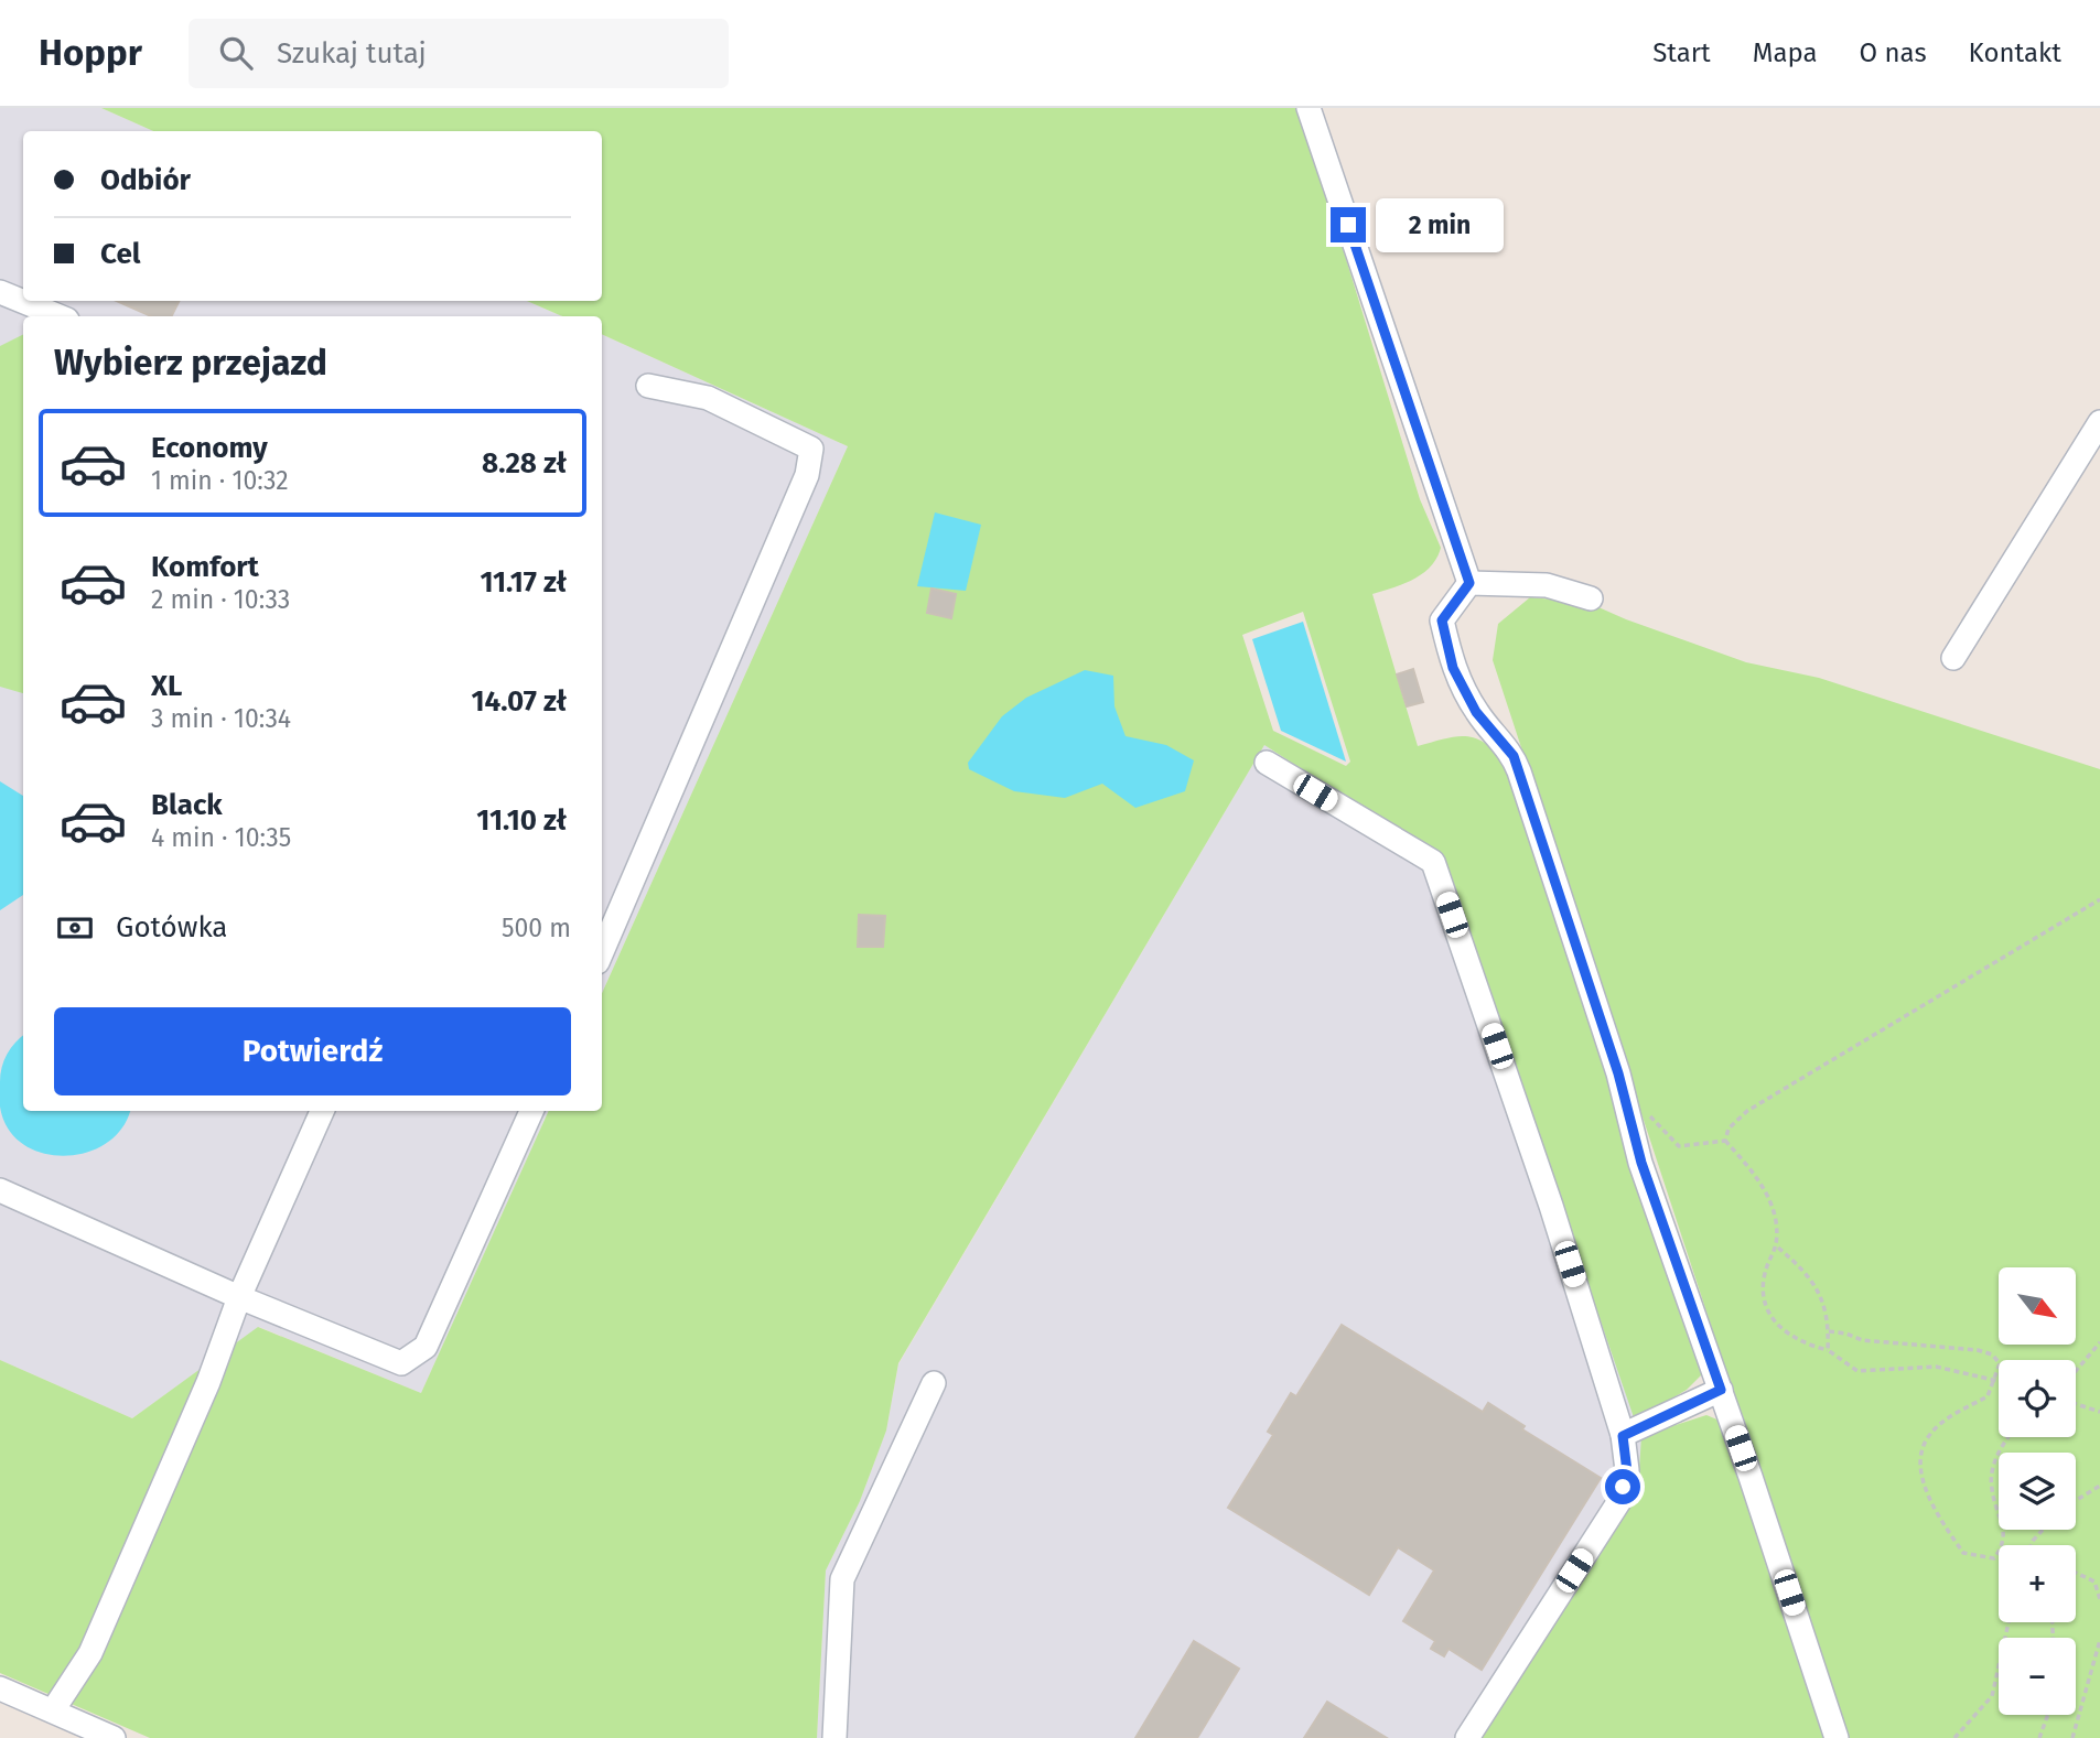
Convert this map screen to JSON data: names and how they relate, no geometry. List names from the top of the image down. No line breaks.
{"north":"bottom right","page":{"header":"Hoppr","search":"Szukaj tutaj","nav":["Start","Mapa","O nas","Kontakt"],"banner":["Odbiór","Cel"],"bubble":"2 min","heading":"Wybierz przejazd","list":[{"name":"Economy","note":"1 min · 10:32","value":"8.28 zł"},{"name":"Komfort","note":"2 min · 10:33","value":"11.17 zł"},{"name":"XL","note":"3 min · 10:34","value":"14.07 zł"},{"name":"Black","note":"4 min · 10:35","value":"11.10 zł"}],"pay":["Gotówka","500 m"],"buttons":"Potwierdź","map_buttons":["+","−"]}}
